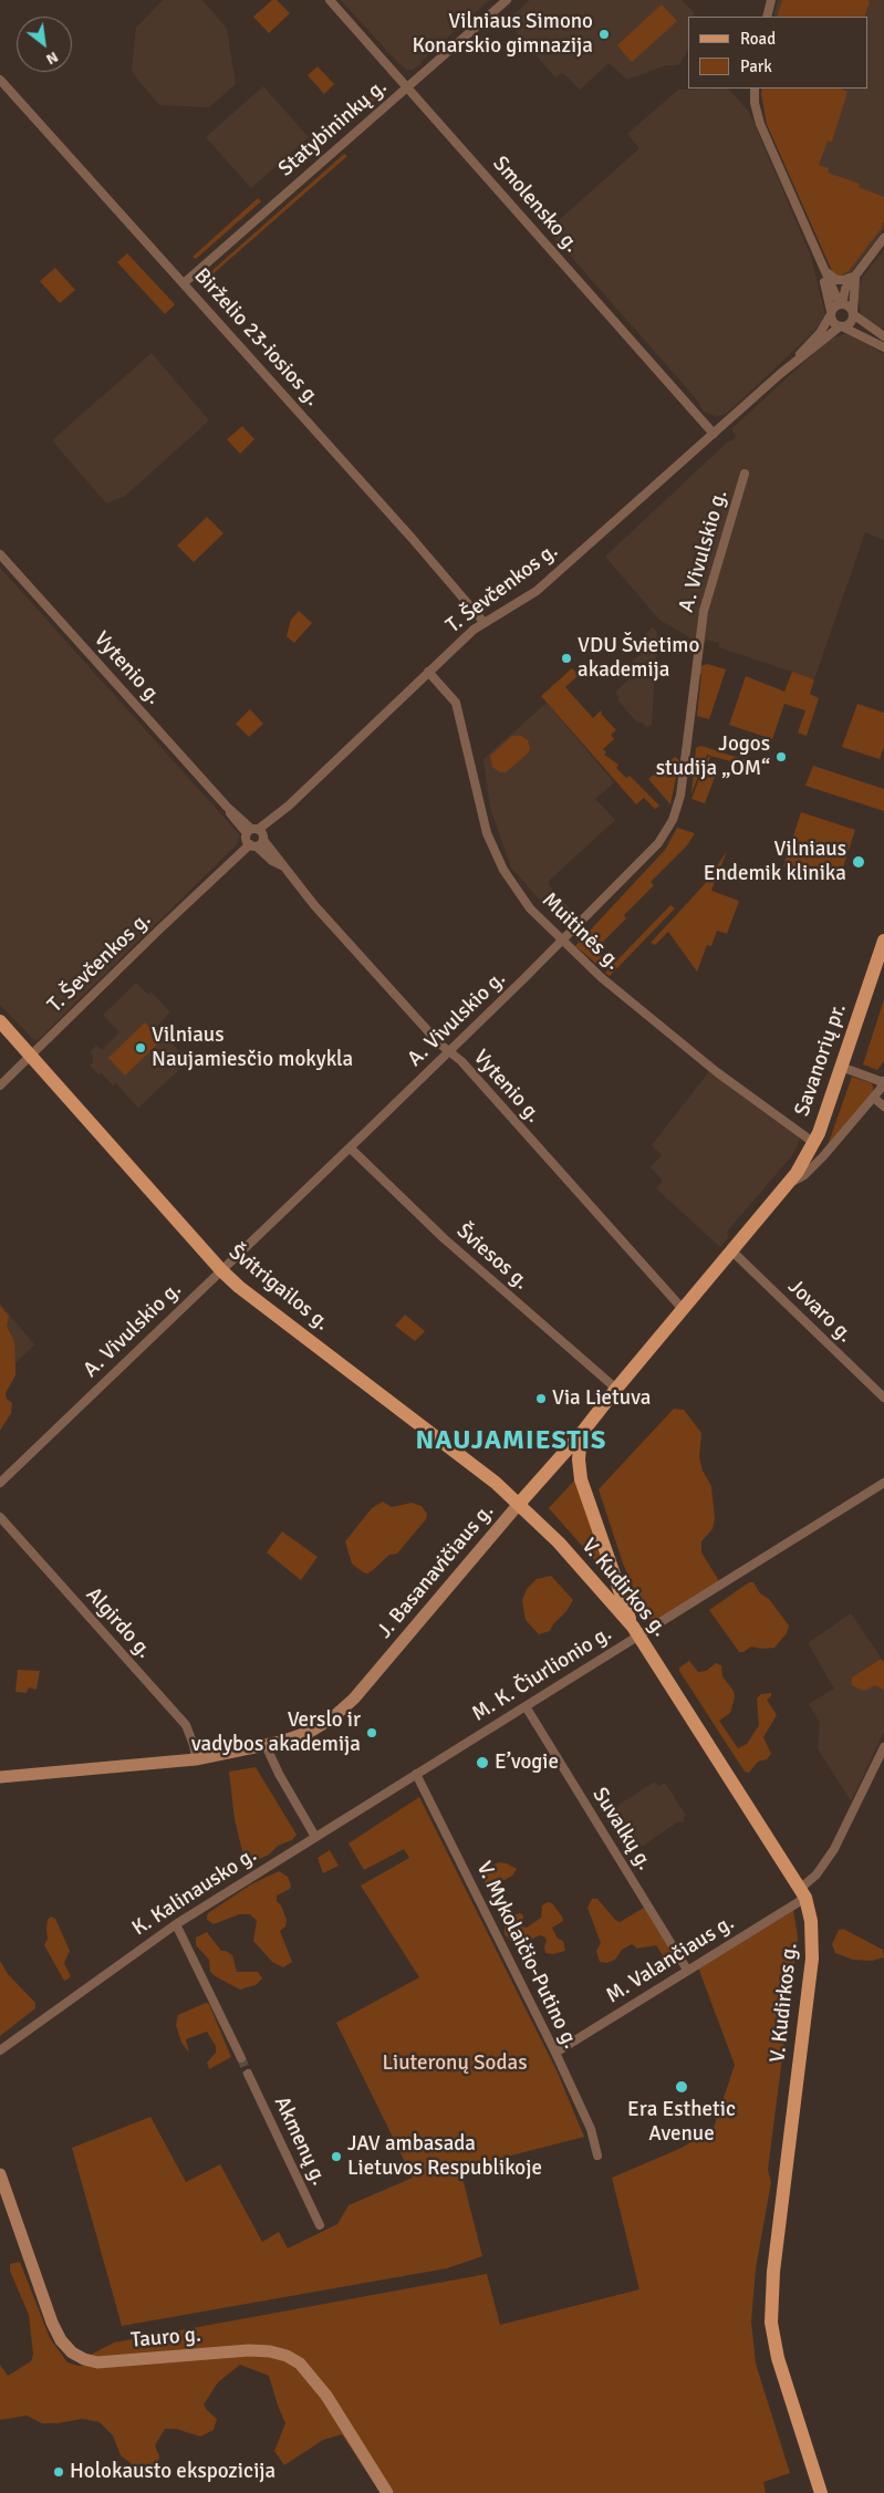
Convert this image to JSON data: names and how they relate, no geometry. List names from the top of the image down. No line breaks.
{"streets":{"main road":["Savanorių pr.","Švitrigailos g.","J. Basanavičiaus g.","V. Kudirkos g.","Tauro g."],"street":["Statybininkų g.","Smolensko g.","Birželio 23-iosios g.","A. Vivulskio g.","T. Ševčenkos g.","Vytenio g.","Muitinės g.","Šviesos g.","Jovaro g.","Algirdo g.","M. K. Čiurlionio g.","Suvalkų g.","K. Kalinausko g.","V. Mykolaičio-Putino g.","M. Valančiaus g.","Akmenų g."]},"crossings":[["Statybininkų g.","Smolensko g."],["Statybininkų g.","Birželio 23-iosios g."],["Smolensko g.","T. Ševčenkos g."],["Birželio 23-iosios g.","T. Ševčenkos g."],["A. Vivulskio g.","Vytenio g."],["A. Vivulskio g.","Muitinės g."],["A. Vivulskio g.","Šviesos g."],["A. Vivulskio g.","Švitrigailos g."],["T. Ševčenkos g.","Vytenio g."],["T. Ševčenkos g.","Muitinės g."],["T. Ševčenkos g.","Švitrigailos g."],["Vytenio g.","J. Basanavičiaus g."],["Muitinės g.","Savanorių pr."],["Savanorių pr.","J. Basanavičiaus g."],["Šviesos g.","J. Basanavičiaus g."],["Švitrigailos g.","J. Basanavičiaus g."],["Švitrigailos g.","V. Kudirkos g."],["Jovaro g.","J. Basanavičiaus g."],["J. Basanavičiaus g.","V. Kudirkos g."],["J. Basanavičiaus g.","Algirdo g."],["V. Kudirkos g.","M. K. Čiurlionio g."],["V. Kudirkos g.","M. Valančiaus g."],["M. K. Čiurlionio g.","Suvalkų g."],["M. K. Čiurlionio g.","K. Kalinausko g."],["M. K. Čiurlionio g.","V. Mykolaičio-Putino g."],["Suvalkų g.","M. Valančiaus g."],["K. Kalinausko g.","V. Mykolaičio-Putino g."],["V. Mykolaičio-Putino g.","M. Valančiaus g."]],"districts":["NAUJAMIESTIS"],"parks":["Liuteronų Sodas"],"places":["Vilniaus Simono Konarskio gimnazija","VDU Švietimo akademija","Jogos studija „OM“","Vilniaus Endemik klinika","Vilniaus Naujamiesčio mokykla","Via Lietuva","Verslo ir vadybos akademija","E’vogie","Era Esthetic Avenue","JAV ambasada Lietuvos Respublikoje","Holokausto ekspozicija"],"legend":["Road","Park"],"north":"bottom right"}
